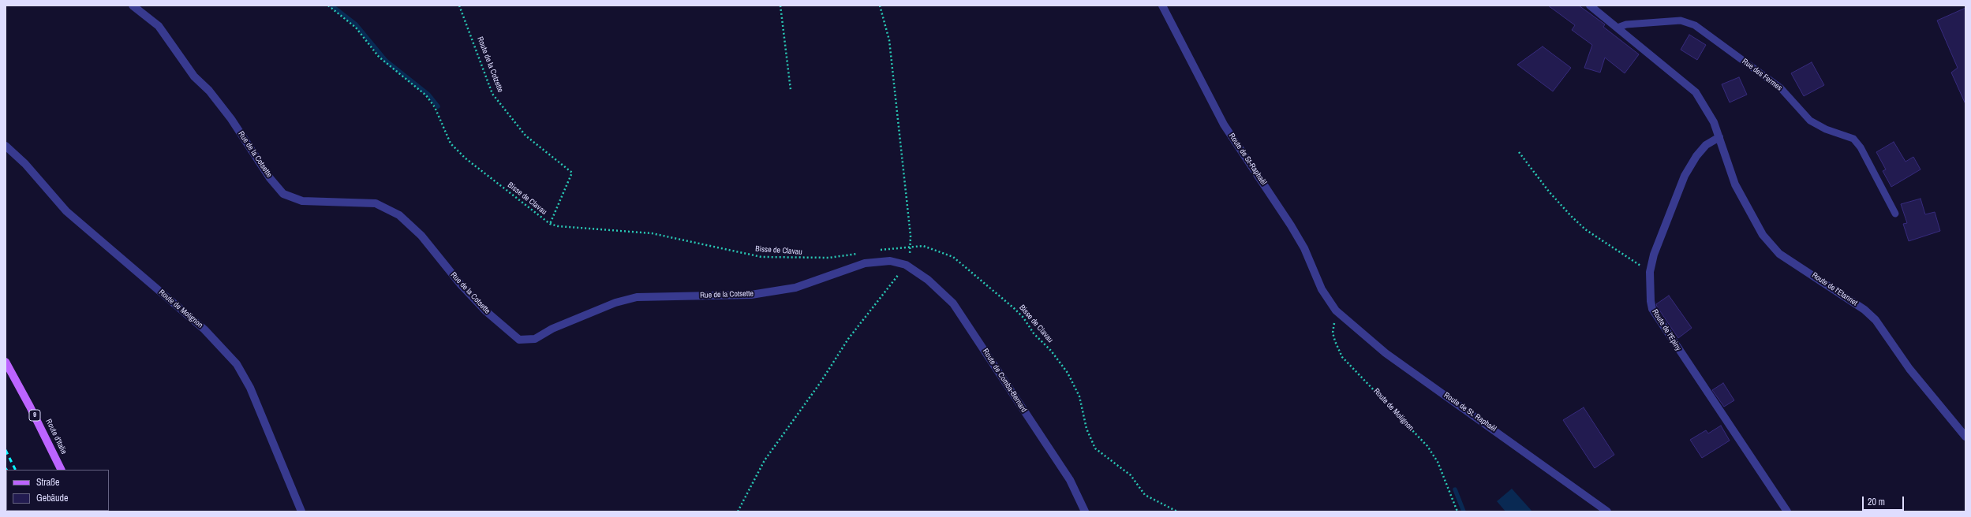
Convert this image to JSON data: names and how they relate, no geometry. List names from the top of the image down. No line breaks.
{"streets":{"main road":["9","Route d'Italie"],"street":["Rue de la Cotsette","Route de St-Raphaël","Route de l'Etannet","Route de Molignon","Route de l'Epiny","Route de Comba-Bernard","Route de St. Raphaël"],"lane":["Rue des Fermes"],"path":["Route de la Cotzette","Bisse de Clavau"]},"crossings":[["Route de la Cotzette","Bisse de Clavau"],["Rue de la Cotsette","Route de Comba-Bernard"],["Route de St-Raphaël","Route de Molignon"],["Route de St-Raphaël","Route de St. Raphaël"],["Route de l'Etannet","Route de l'Epiny"],["Route de Molignon","Route de St. Raphaël"]],"legend":["Straße","Gebäude"],"scale_bar":"20 m"}
